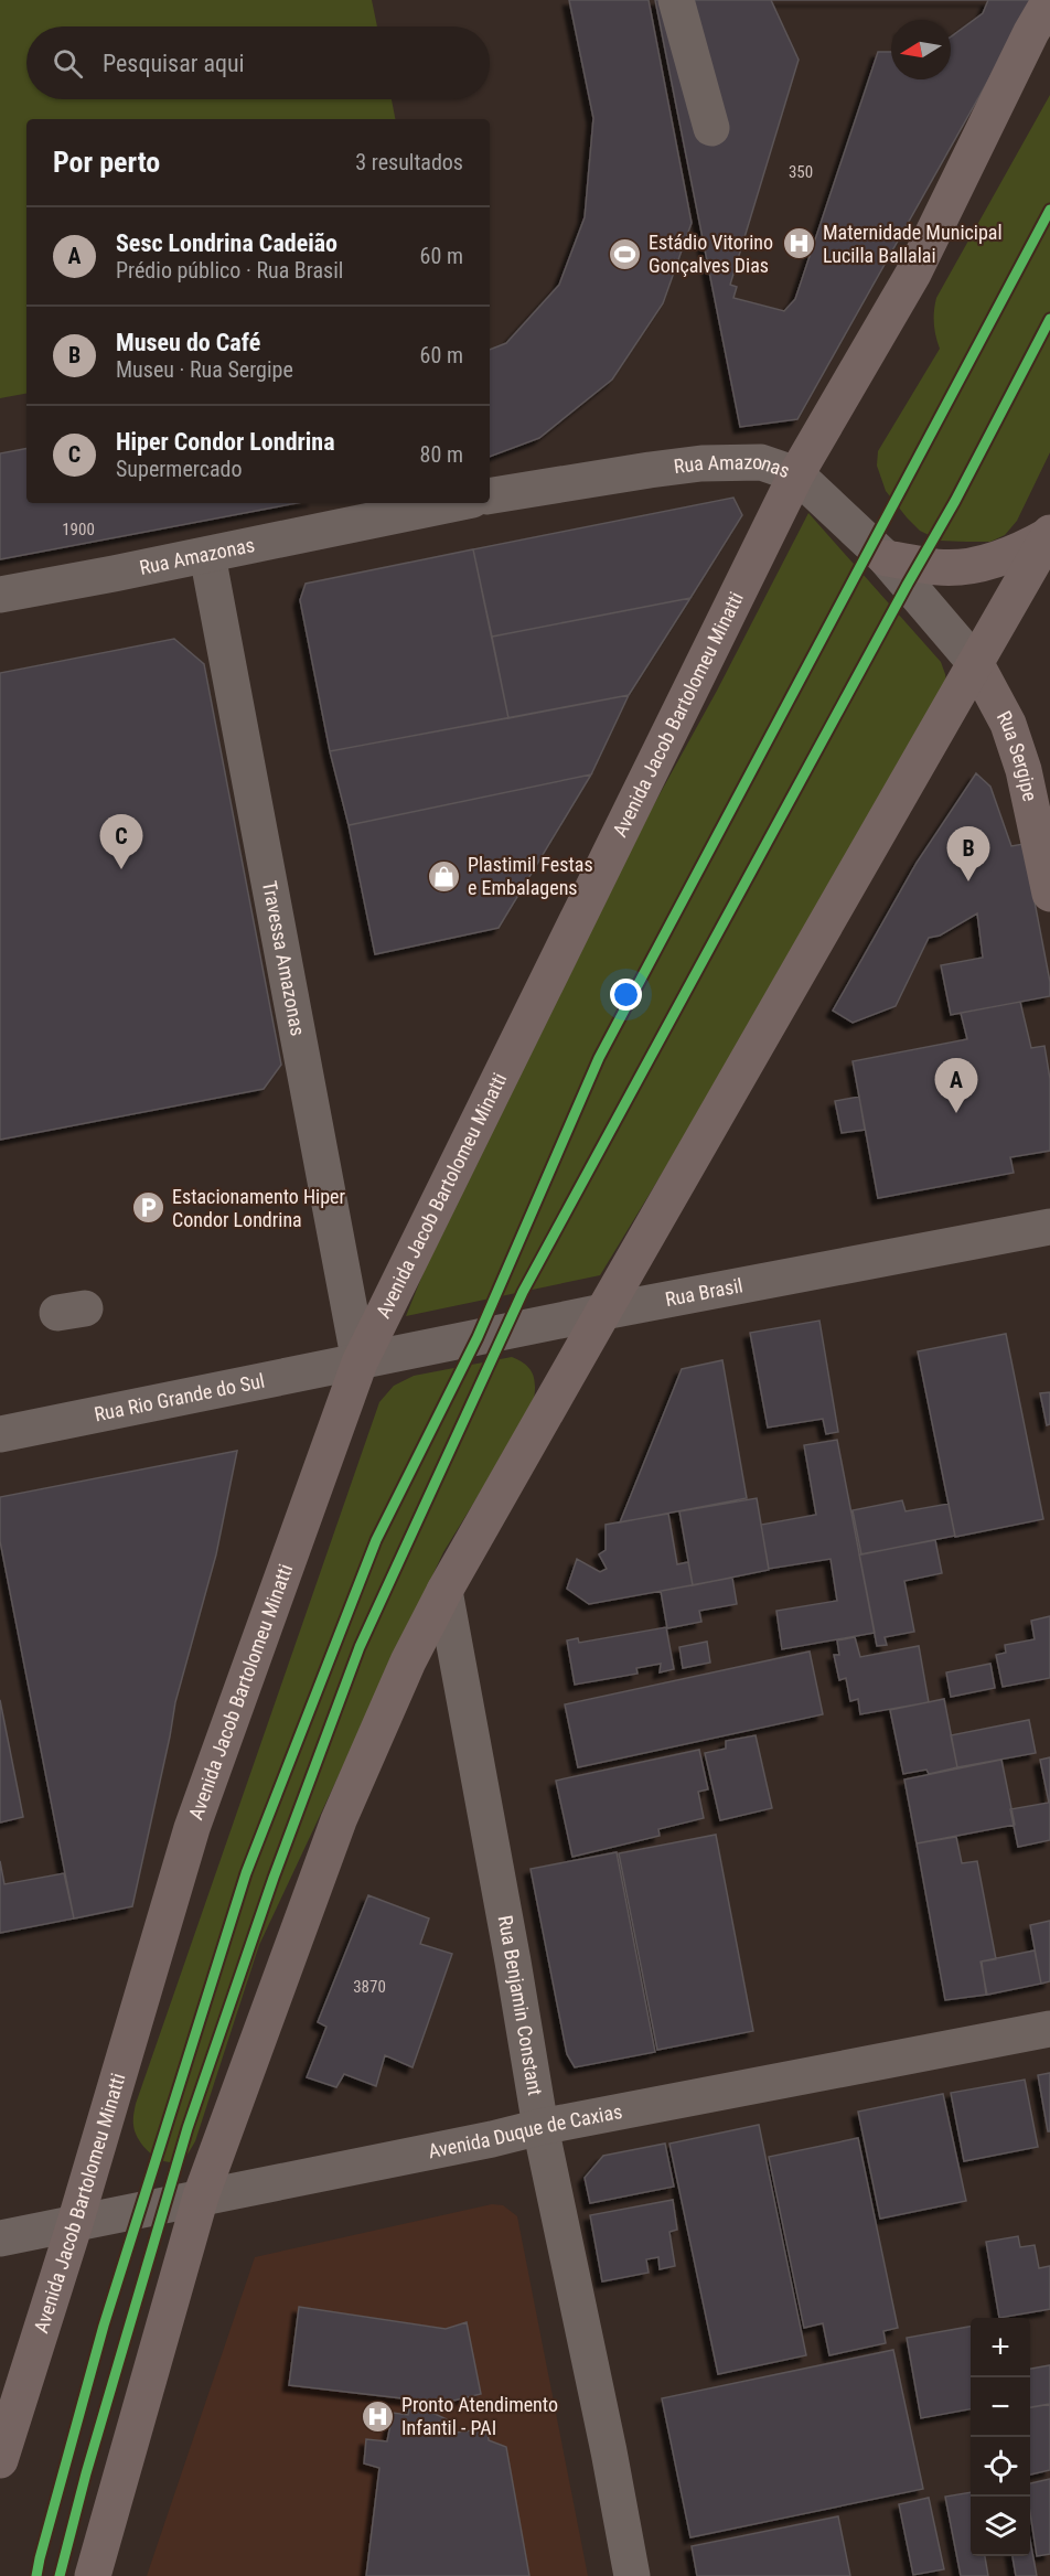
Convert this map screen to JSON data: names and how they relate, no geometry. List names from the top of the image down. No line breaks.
{"streets":{"main road":["Avenida Jacob Bartolomeu Minatti","Rua Sergipe"],"street":["Rua Amazonas","Travessa Amazonas","Rua Brasil","Rua Rio Grande do Sul","Rua Benjamin Constant","Avenida Duque de Caxias"]},"crossings":[["Rua Amazonas","Avenida Jacob Bartolomeu Minatti"],["Rua Amazonas","Rua Sergipe"],["Rua Amazonas","Travessa Amazonas"],["Avenida Jacob Bartolomeu Minatti","Travessa Amazonas"],["Avenida Jacob Bartolomeu Minatti","Rua Brasil"],["Avenida Jacob Bartolomeu Minatti","Rua Rio Grande do Sul"],["Avenida Jacob Bartolomeu Minatti","Avenida Duque de Caxias"],["Travessa Amazonas","Rua Brasil"],["Travessa Amazonas","Rua Rio Grande do Sul"],["Rua Brasil","Rua Rio Grande do Sul"],["Rua Benjamin Constant","Avenida Duque de Caxias"]],"places":{"hospital":["Maternidade Municipal Lucilla Ballalai","Pronto Atendimento Infantil - PAI"],"sports":["Estádio Vitorino Gonçalves Dias"],"shop":["Plastimil Festas e Embalagens"],"parking":["Estacionamento Hiper Condor Londrina"]},"house_numbers":["350","1900","3870"],"north":"left","page":{"search":"Pesquisar aqui","heading":["Por perto","3 resultados"],"list":[{"mark":"A","name":"Sesc Londrina Cadeião","note":"Prédio público · Rua Brasil","value":"60 m"},{"mark":"B","name":"Museu do Café","note":"Museu · Rua Sergipe","value":"60 m"},{"mark":"C","name":"Hiper Condor Londrina","note":"Supermercado","value":"80 m"}],"pins":["C","B","A"],"map_buttons":["+","−"]}}
